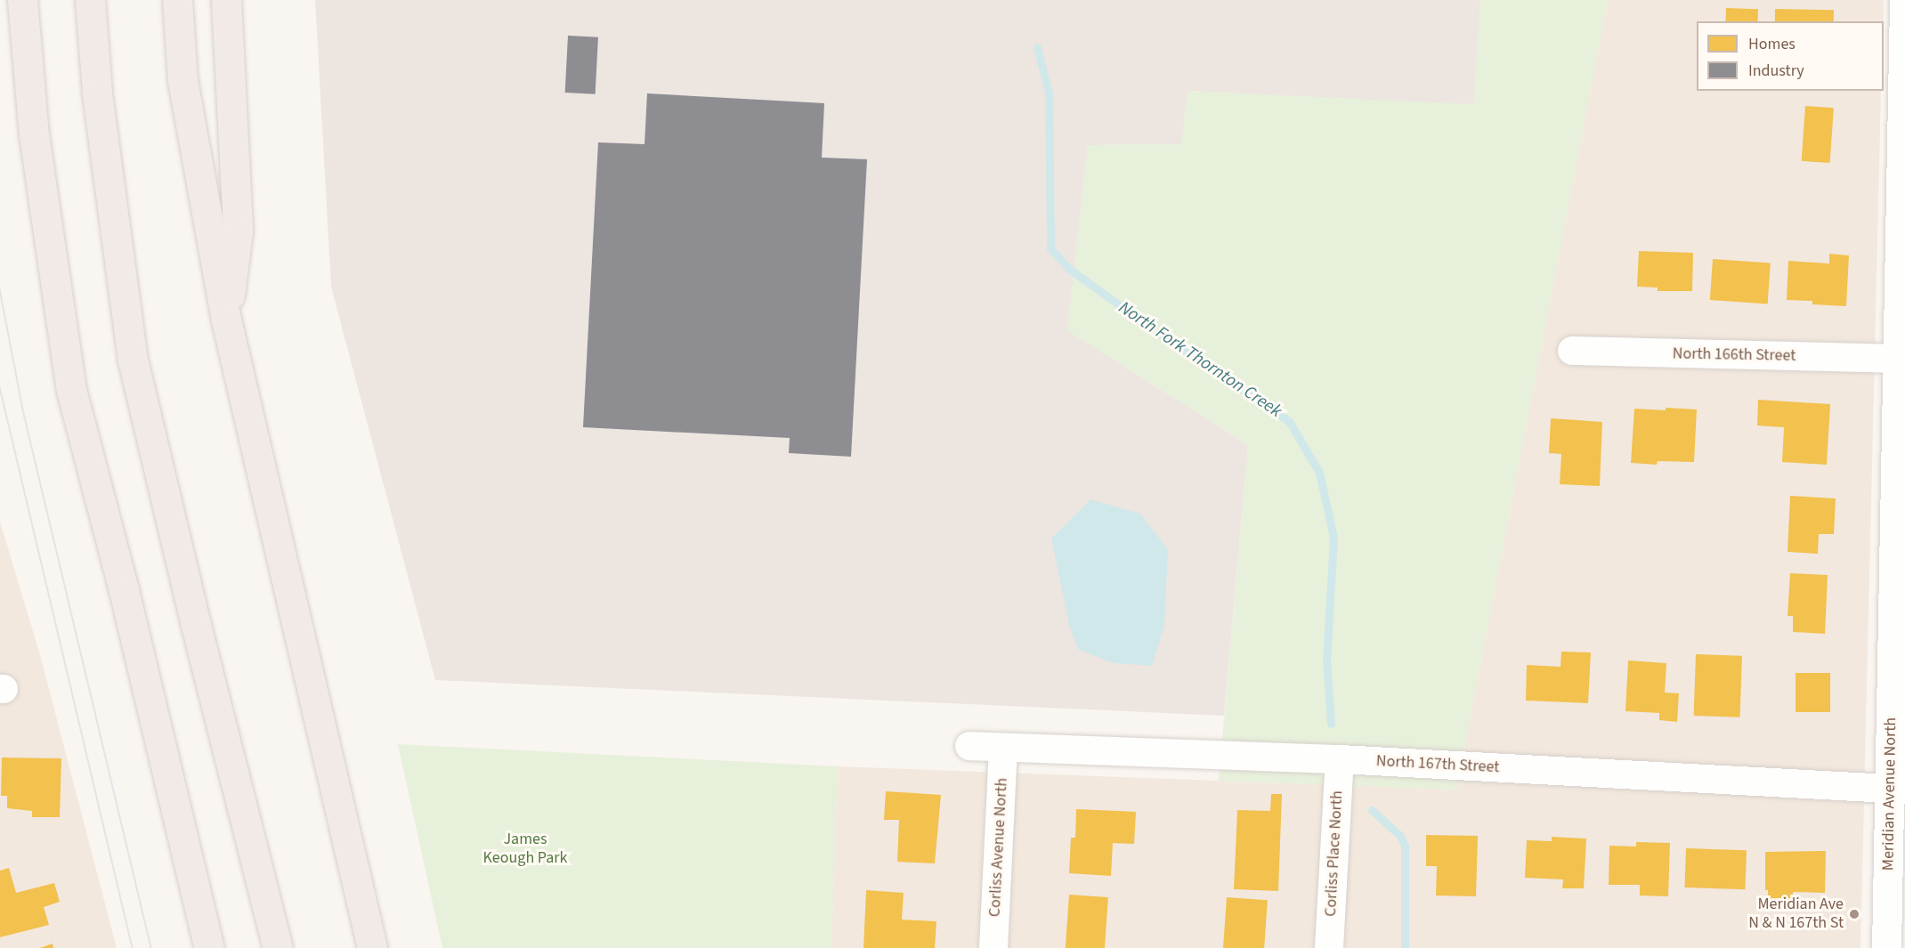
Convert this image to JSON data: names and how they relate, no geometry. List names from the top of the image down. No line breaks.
{"streets":{"street":["North 166th Street","North 167th Street","Meridian Avenue North","Corliss Avenue North","Corliss Place North"]},"crossings":[["North 166th Street","Meridian Avenue North"],["North 167th Street","Meridian Avenue North"],["North 167th Street","Corliss Avenue North"],["North 167th Street","Corliss Place North"]],"water":["North Fork Thornton Creek"],"parks":["James Keough Park"],"places":["Meridian Ave N & N 167th St"],"legend":["Homes","Industry"]}
